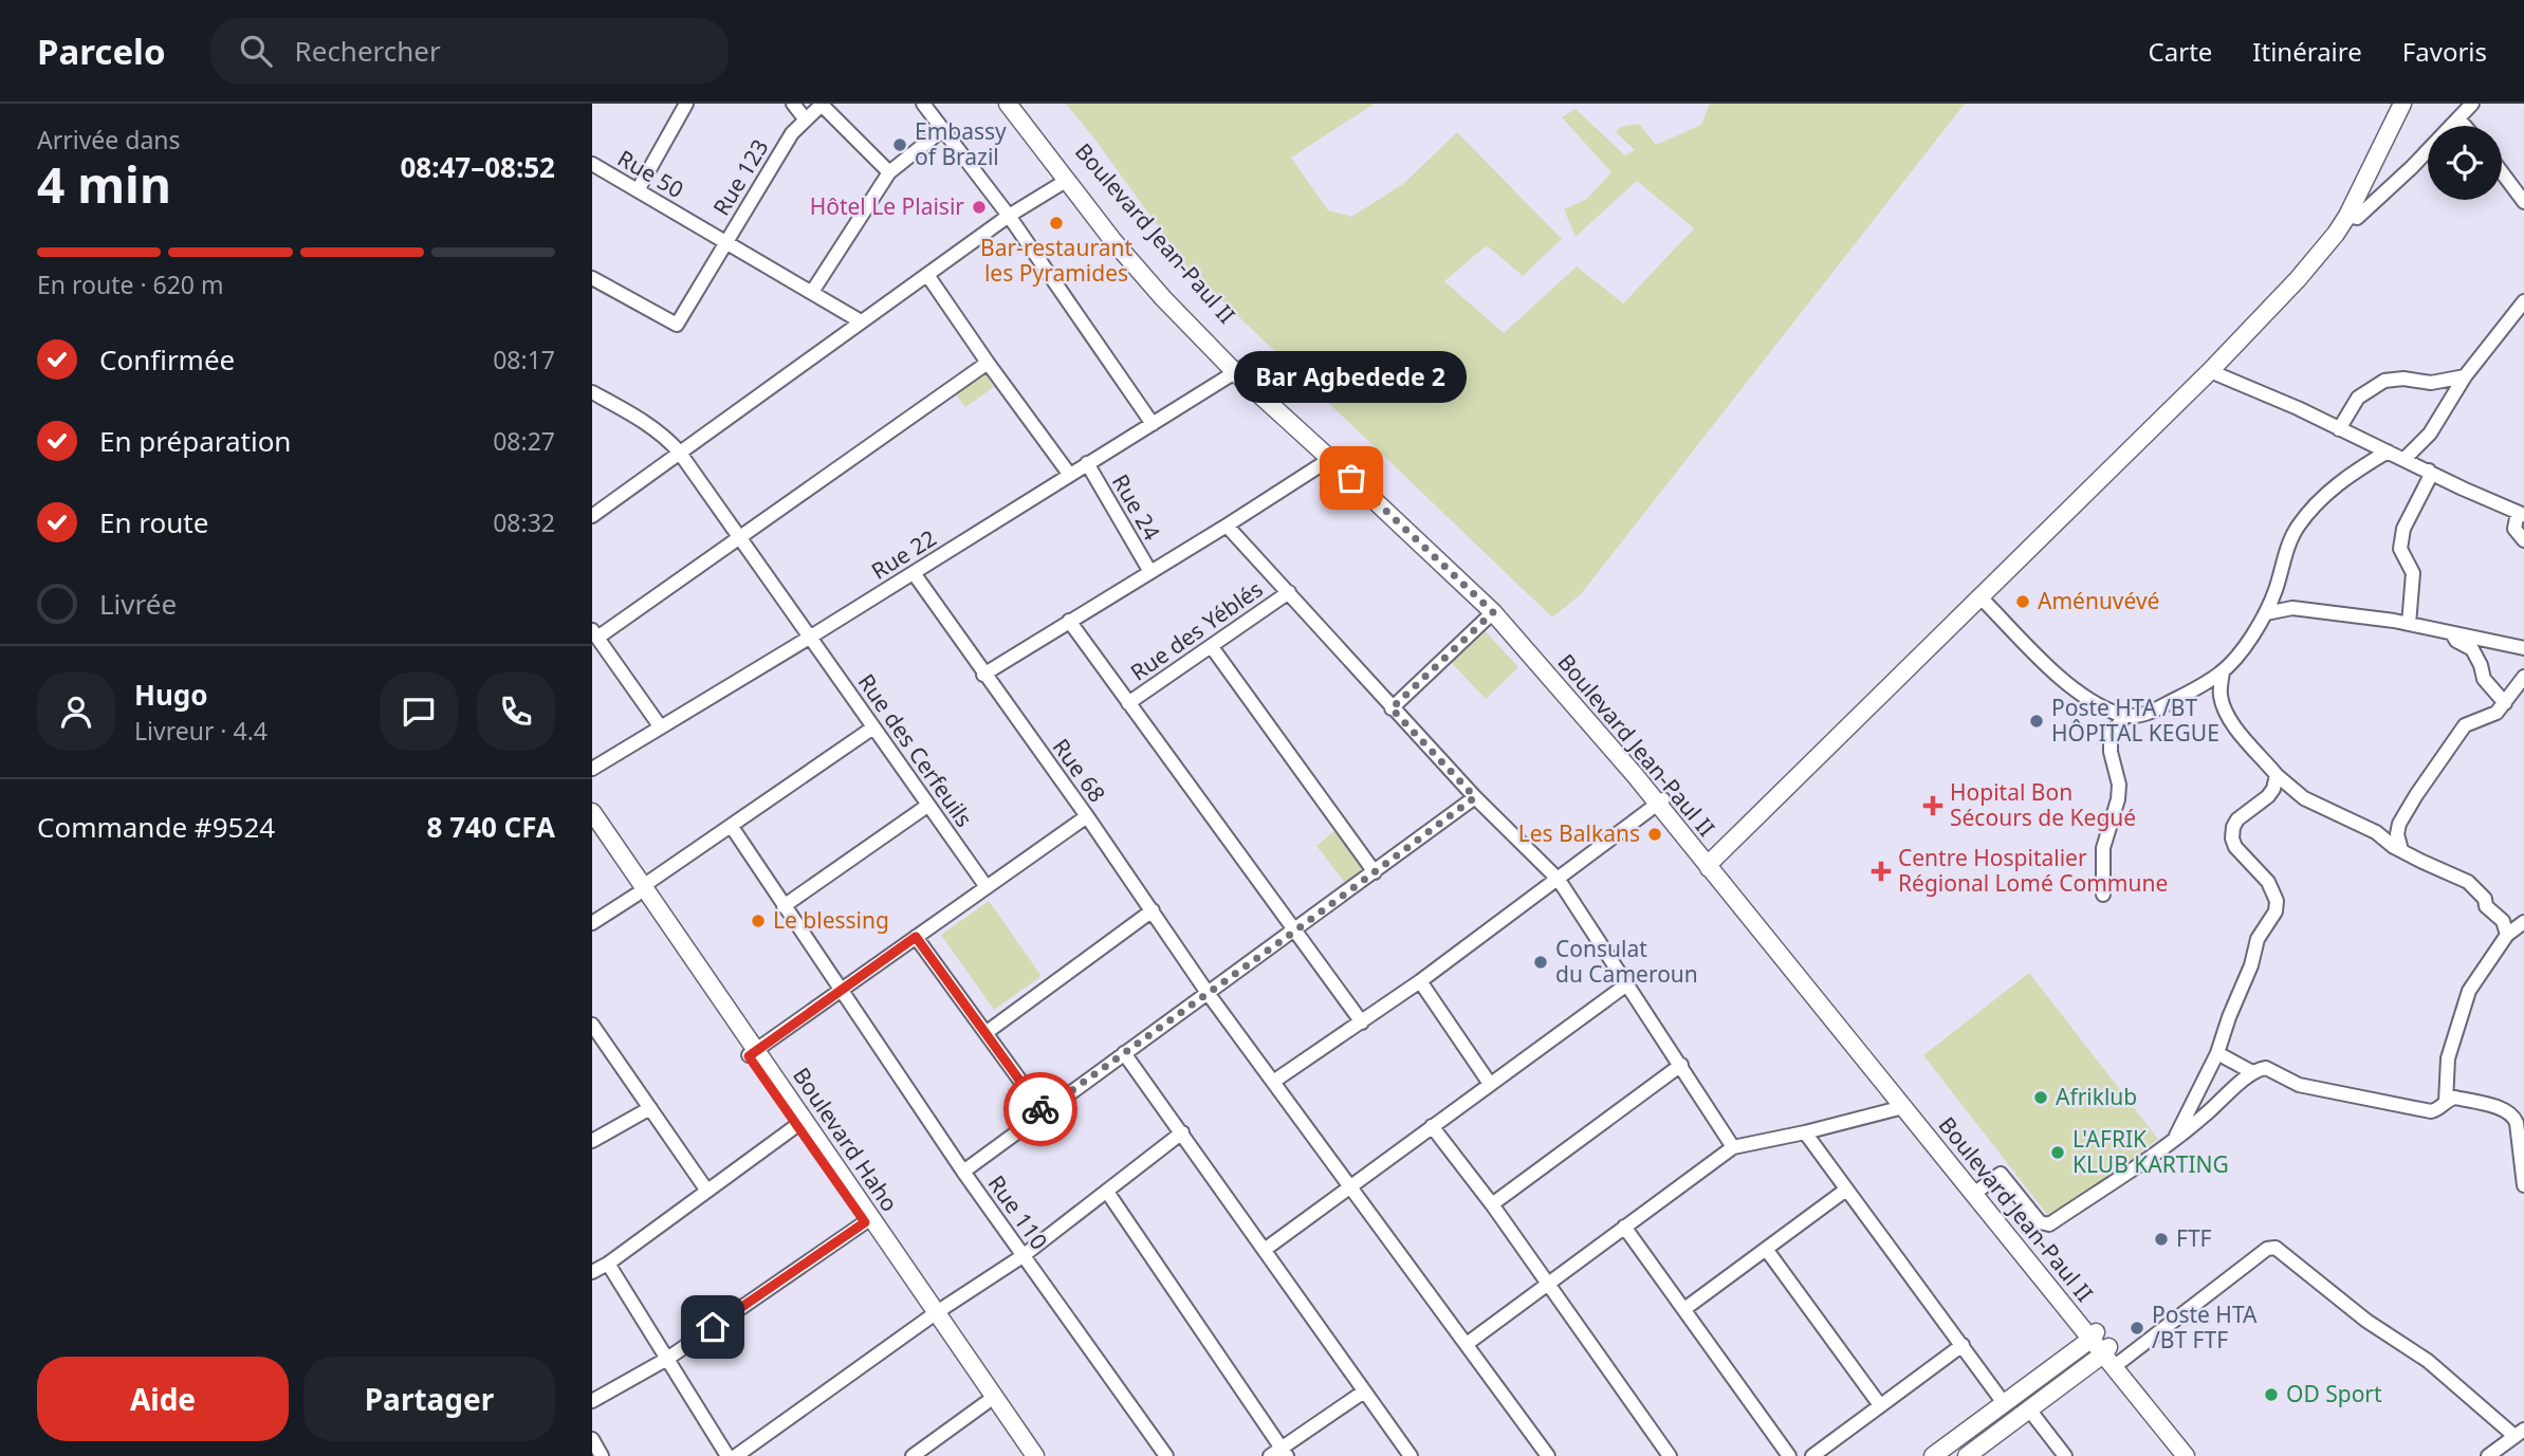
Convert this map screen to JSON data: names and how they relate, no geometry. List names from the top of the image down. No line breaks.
{"streets":{"main road":["Boulevard Jean-Paul II","Boulevard Haho"],"street":["Rue 50","Rue 123","Rue 24","Rue 22","Rue des Yéblés","Rue des Cerfeuils","Rue 68","Rue 110"]},"crossings":[["Rue 50","Rue 123"],["Boulevard Jean-Paul II","Rue 22"],["Rue 24","Rue 22"],["Rue 22","Rue des Cerfeuils"],["Rue 22","Rue 68"]],"places":{"other":["Embassy of Brazil","Hôtel Le Plaisir","Bar-restaurant les Pyramides","Bar Agbedede 2","Aménuvévé","Poste HTA /BT HÔPITAL KEGUE","Les Balkans","Le blessing","Consulat du Cameroun","Afriklub","L'AFRIK KLUB KARTING","FTF","Poste HTA /BT FTF","OD Sport"],"health":["Hopital Bon Sécours de Kegué","Centre Hospitalier Régional Lomé Commune"]},"page":{"header":"Parcelo","search":"Rechercher","nav":["Carte","Itinéraire","Favoris"],"heading":["4 min","Arrivée dans","08:47–08:52"],"panel":["Hugo","Livreur · 4.4","Commande #9524","8 740 CFA"],"bar":"En route · 620 m","list":[["Confirmée","08:17"],["En préparation","08:27"],["En route","08:32"],"Livrée"],"bubble":"Bar Agbedede 2","buttons":["Aide","Partager"]}}
